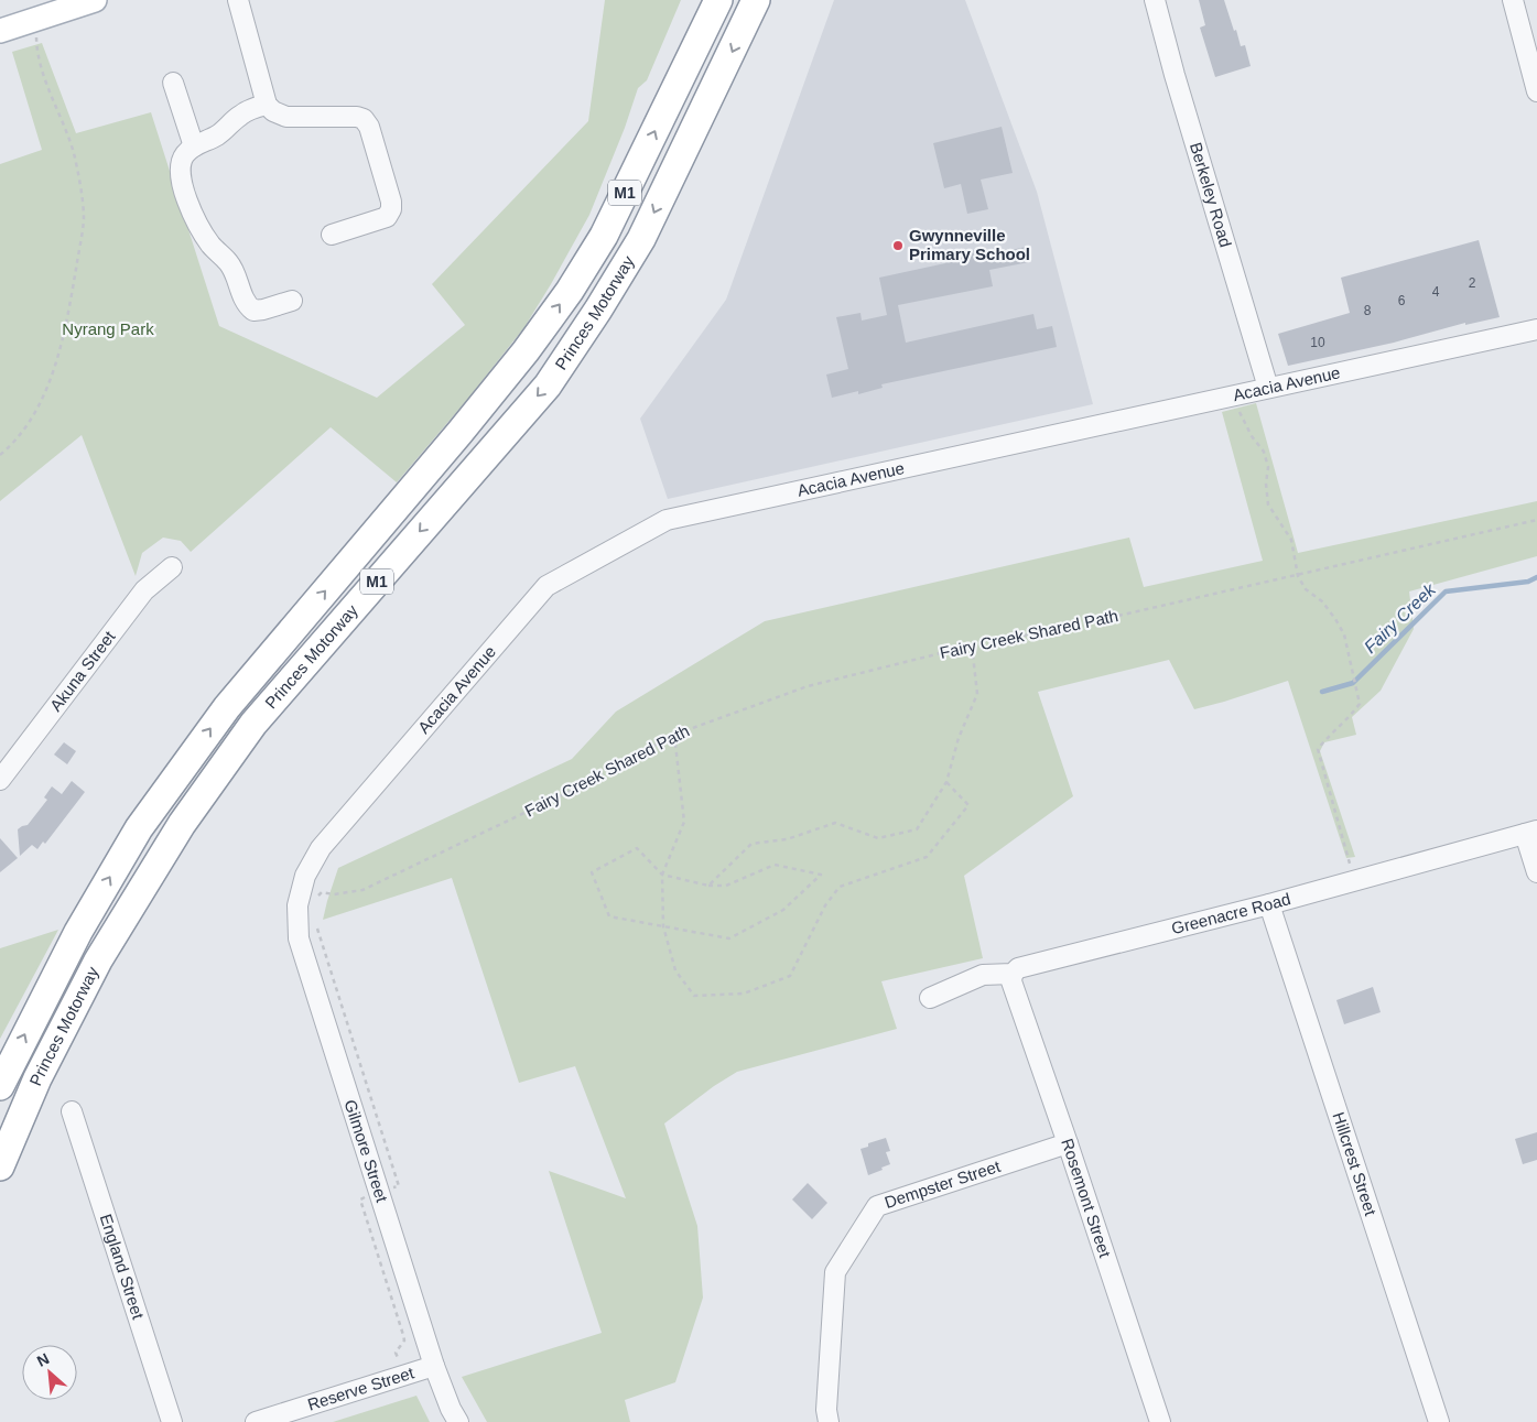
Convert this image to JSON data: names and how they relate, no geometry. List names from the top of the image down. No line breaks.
{"streets":{"highway":["M1","Princes Motorway"],"street":["Berkeley Road","Acacia Avenue","Akuna Street","Greenacre Road","Gilmore Street","Hillcrest Street","Dempster Street","Rosemont Street","England Street","Reserve Street"],"path":["Fairy Creek Shared Path"]},"crossings":[["Berkeley Road","Acacia Avenue"],["Acacia Avenue","Gilmore Street"],["Greenacre Road","Hillcrest Street"],["Greenacre Road","Rosemont Street"],["Gilmore Street","Reserve Street"],["Dempster Street","Rosemont Street"]],"water":["Fairy Creek"],"parks":["Nyrang Park"],"places":["Gwynneville Primary School"],"house_numbers":["2","4","6","8","10"],"north":"top left"}
